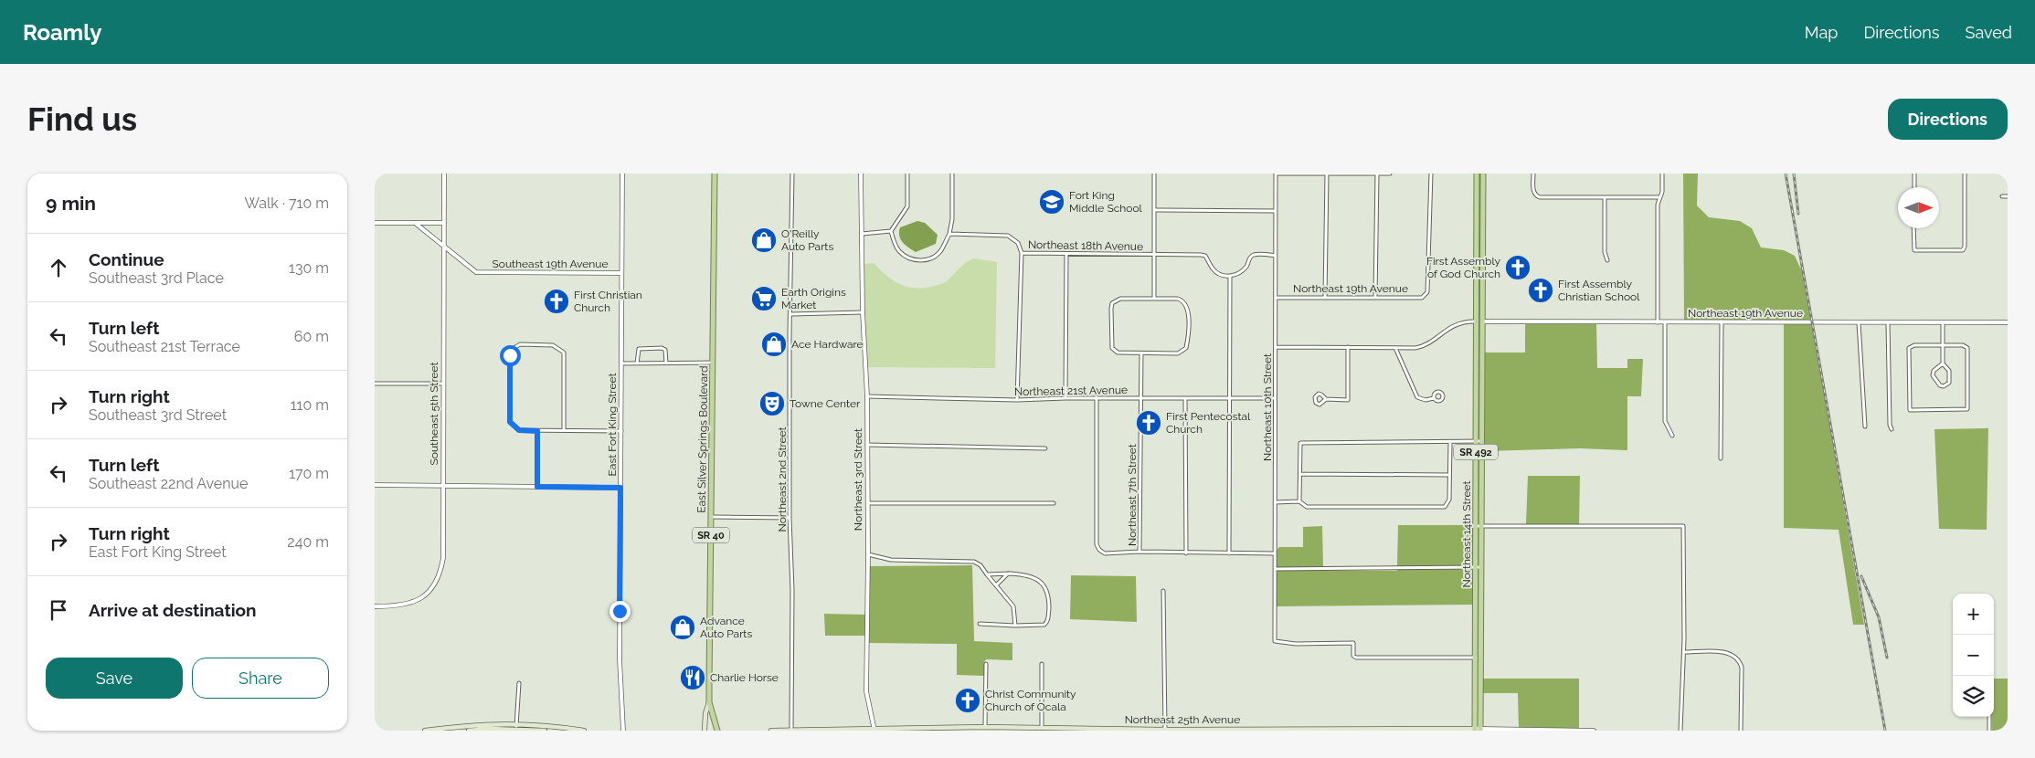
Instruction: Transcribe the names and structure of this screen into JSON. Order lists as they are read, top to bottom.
{
  "streets": {
    "main road": [
      "East Silver Springs Boulevard",
      "SR 492",
      "Northeast 14th Street",
      "SR 40",
      "Northeast 25th Avenue"
    ],
    "street": [
      "Northeast 18th Avenue",
      "Southeast 19th Avenue",
      "Northeast 19th Avenue",
      "Northeast 21st Avenue",
      "Northeast 10th Street",
      "Southeast 5th Street",
      "East Fort King Street",
      "Northeast 2nd Street",
      "Northeast 3rd Street",
      "Northeast 7th Street"
    ]
  },
  "crossings": [
    ["Southeast 19th Avenue", "Southeast 5th Street"],
    ["Southeast 19th Avenue", "East Fort King Street"],
    ["Northeast 19th Avenue", "Northeast 10th Street"],
    ["Northeast 19th Avenue", "Northeast 14th Street"],
    ["Northeast 21st Avenue", "Northeast 10th Street"],
    ["Northeast 21st Avenue", "Northeast 3rd Street"],
    ["Northeast 21st Avenue", "Northeast 7th Street"],
    ["Northeast 10th Street", "Northeast 14th Street"],
    ["Northeast 2nd Street", "Northeast 25th Avenue"],
    ["Northeast 3rd Street", "Northeast 25th Avenue"],
    ["Northeast 14th Street", "Northeast 25th Avenue"]
  ],
  "places": {
    "school or university": ["Fort King Middle School"],
    "shop": ["O'Reilly Auto Parts", "Ace Hardware", "Advance Auto Parts"],
    "church": [
      "First Assembly of God Church",
      "First Assembly Christian School",
      "First Christian Church",
      "First Pentecostal Church",
      "Christ Community Church of Ocala"
    ],
    "supermarket": ["Earth Origins Market"],
    "theatre": ["Towne Center"],
    "restaurant": ["Charlie Horse"]
  },
  "north": "right",
  "page": {
    "header": "Roamly",
    "nav": ["Map", "Directions", "Saved"],
    "buttons": [
      "Directions",
      ["Save", "Share"]
    ],
    "title": "Find us",
    "heading": ["9 min", "Walk · 710 m"],
    "list": [
      ["Continue", "Southeast 3rd Place", "130 m"],
      ["Turn left", "Southeast 21st Terrace", "60 m"],
      ["Turn right", "Southeast 3rd Street", "110 m"],
      ["Turn left", "Southeast 22nd Avenue", "170 m"],
      ["Turn right", "East Fort King Street", "240 m"],
      "Arrive at destination"
    ],
    "map_buttons": ["+", "−"]
  }
}
